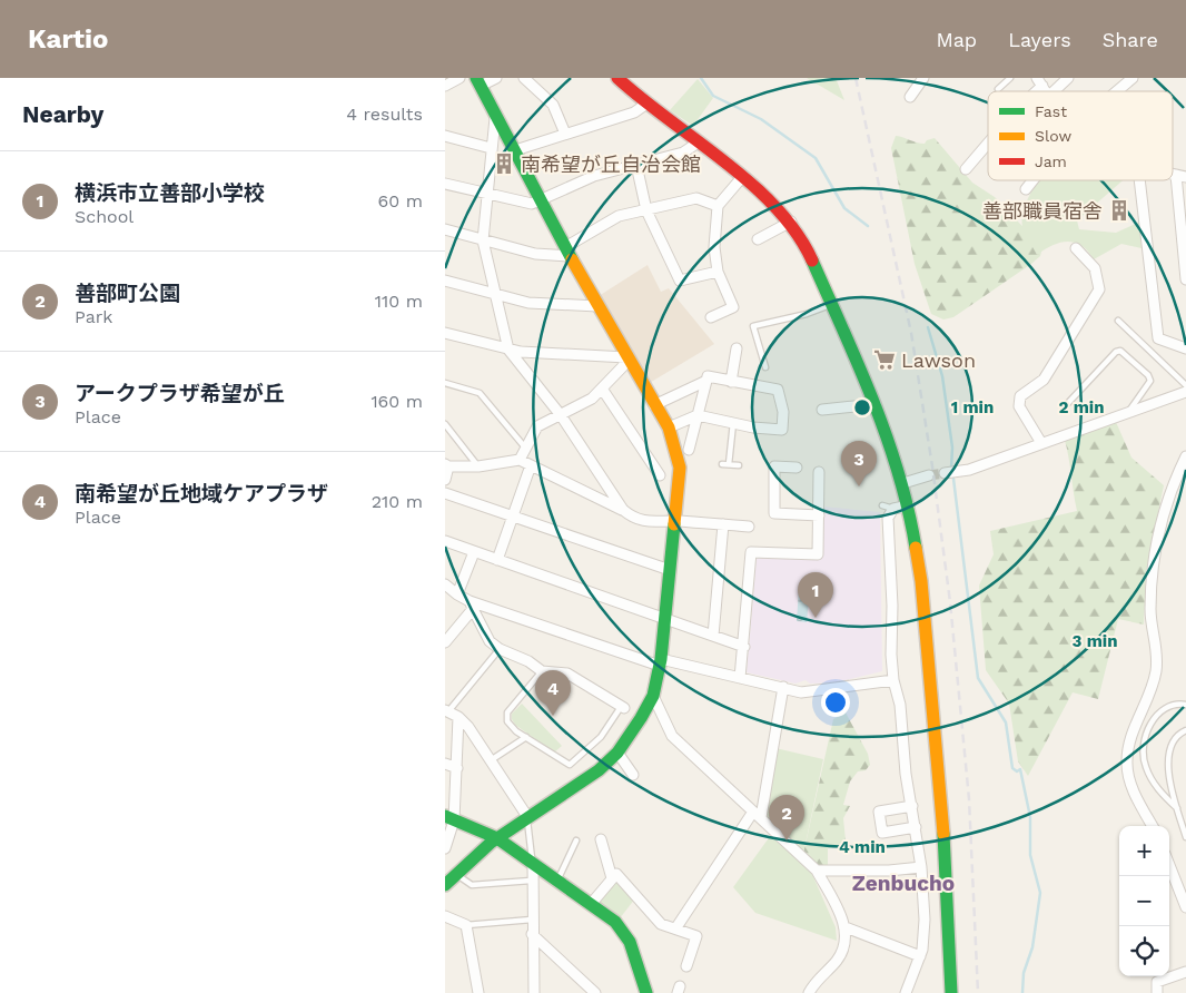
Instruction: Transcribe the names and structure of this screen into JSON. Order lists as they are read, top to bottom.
{
  "districts": ["Zenbucho"],
  "places": {
    "building": ["南希望が丘自治会館", "善部職員宿舎"],
    "supermarket": ["Lawson"]
  },
  "legend": ["Fast", "Slow", "Jam"],
  "page": {
    "header": "Kartio",
    "nav": ["Map", "Layers", "Share"],
    "heading": ["Nearby", "4 results"],
    "list": [
      {
        "mark": "1",
        "name": "横浜市立善部小学校",
        "note": "School",
        "value": "60 m"
      },
      {
        "mark": "2",
        "name": "善部町公園",
        "note": "Park",
        "value": "110 m"
      },
      {
        "mark": "3",
        "name": "アークプラザ希望が丘",
        "note": "Place",
        "value": "160 m"
      },
      {
        "mark": "4",
        "name": "南希望が丘地域ケアプラザ",
        "note": "Place",
        "value": "210 m"
      }
    ],
    "pins": [
      "3",
      "1",
      "4",
      "2"
    ],
    "map_buttons": ["+", "−"]
  },
  "rings": [
    "1 min",
    "2 min",
    "3 min",
    "4 min"
  ]
}
